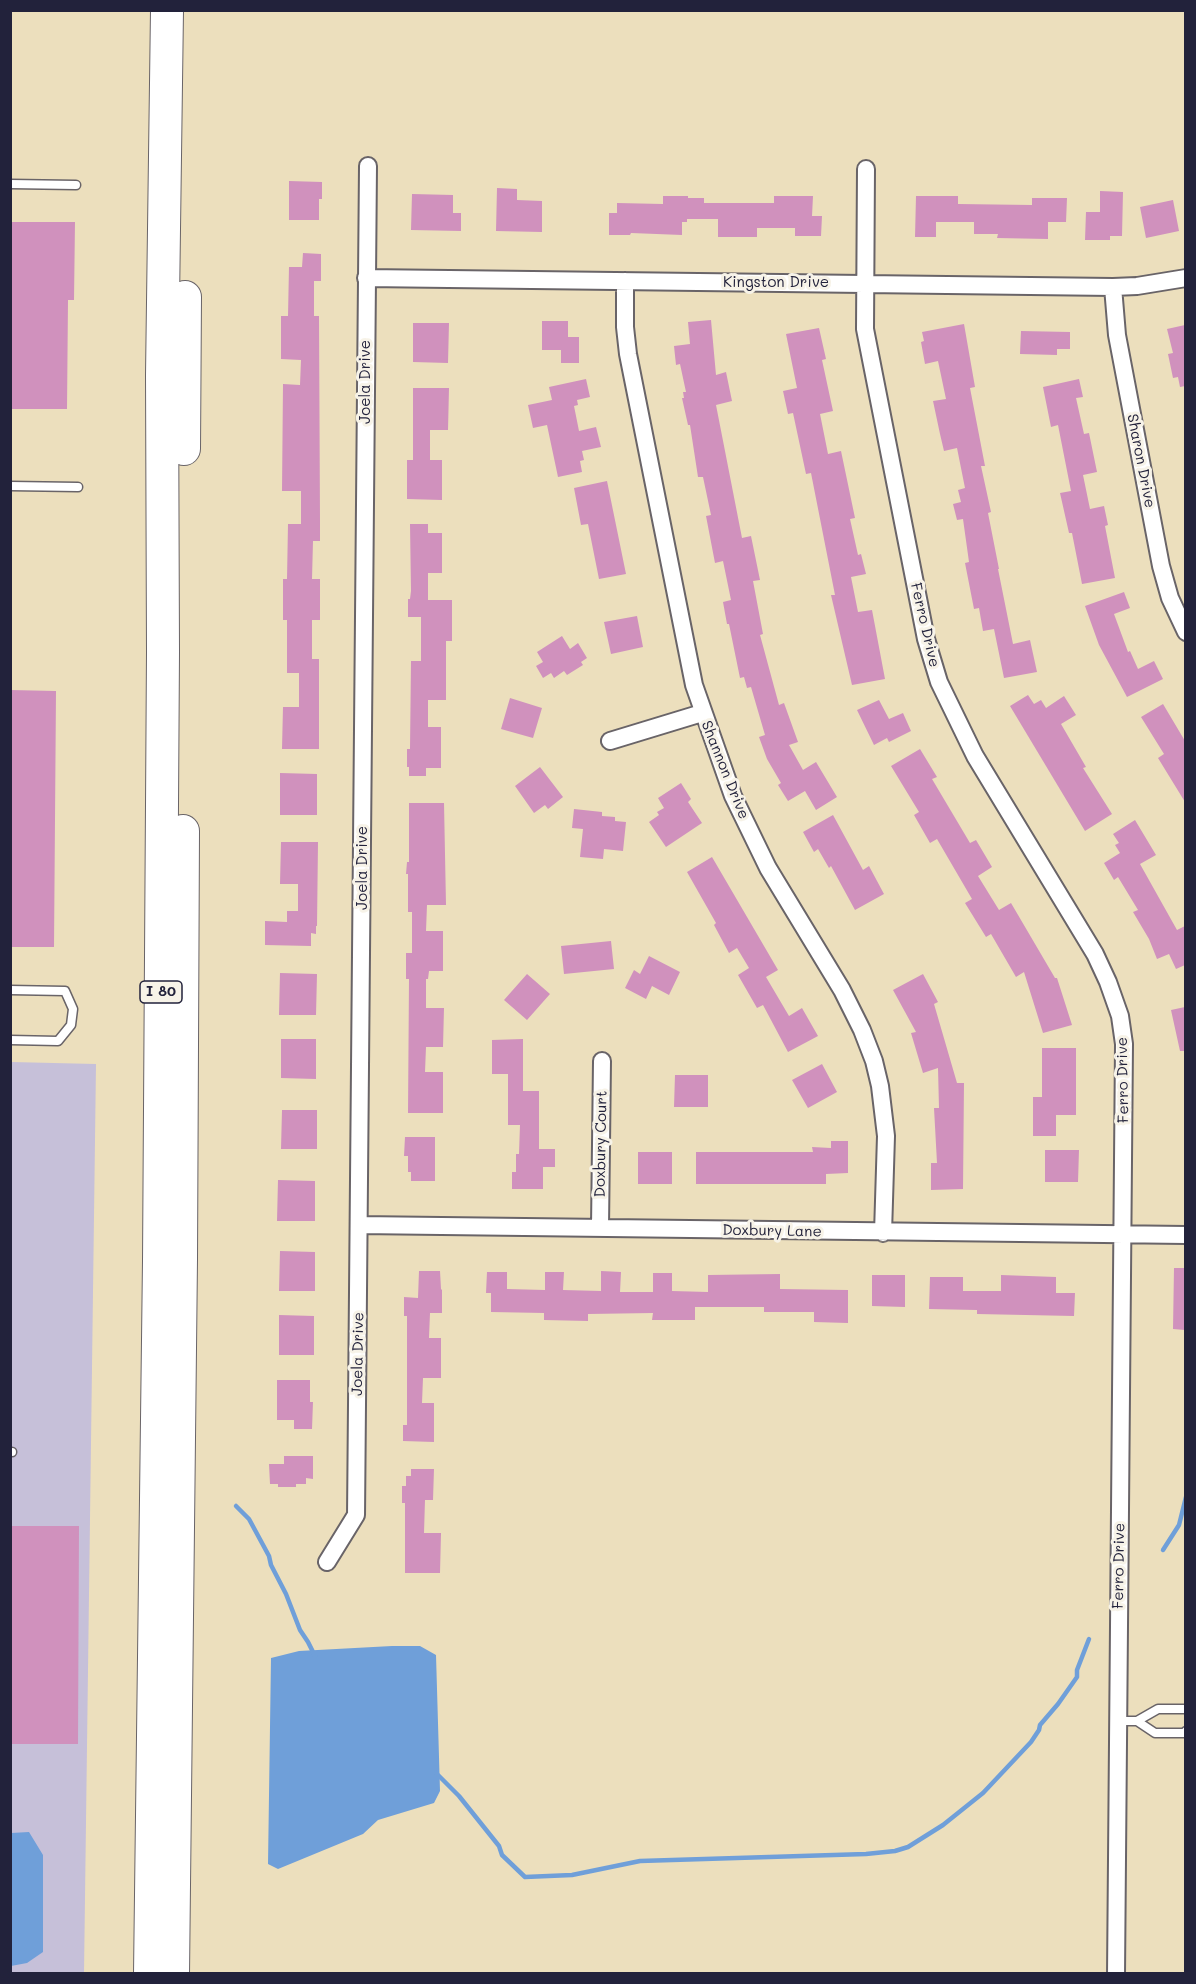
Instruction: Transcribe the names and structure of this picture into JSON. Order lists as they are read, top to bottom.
{
  "streets": {
    "highway": ["I 80"],
    "street": [
      "Kingston Drive",
      "Joela Drive",
      "Sharon Drive",
      "Ferro Drive",
      "Shannon Drive",
      "Doxbury Court",
      "Doxbury Lane"
    ]
  },
  "crossings": [
    ["Kingston Drive", "Joela Drive"],
    ["Kingston Drive", "Sharon Drive"],
    ["Kingston Drive", "Ferro Drive"],
    ["Kingston Drive", "Shannon Drive"],
    ["Joela Drive", "Doxbury Lane"],
    ["Ferro Drive", "Doxbury Lane"],
    ["Shannon Drive", "Doxbury Lane"],
    ["Doxbury Court", "Doxbury Lane"]
  ]
}
